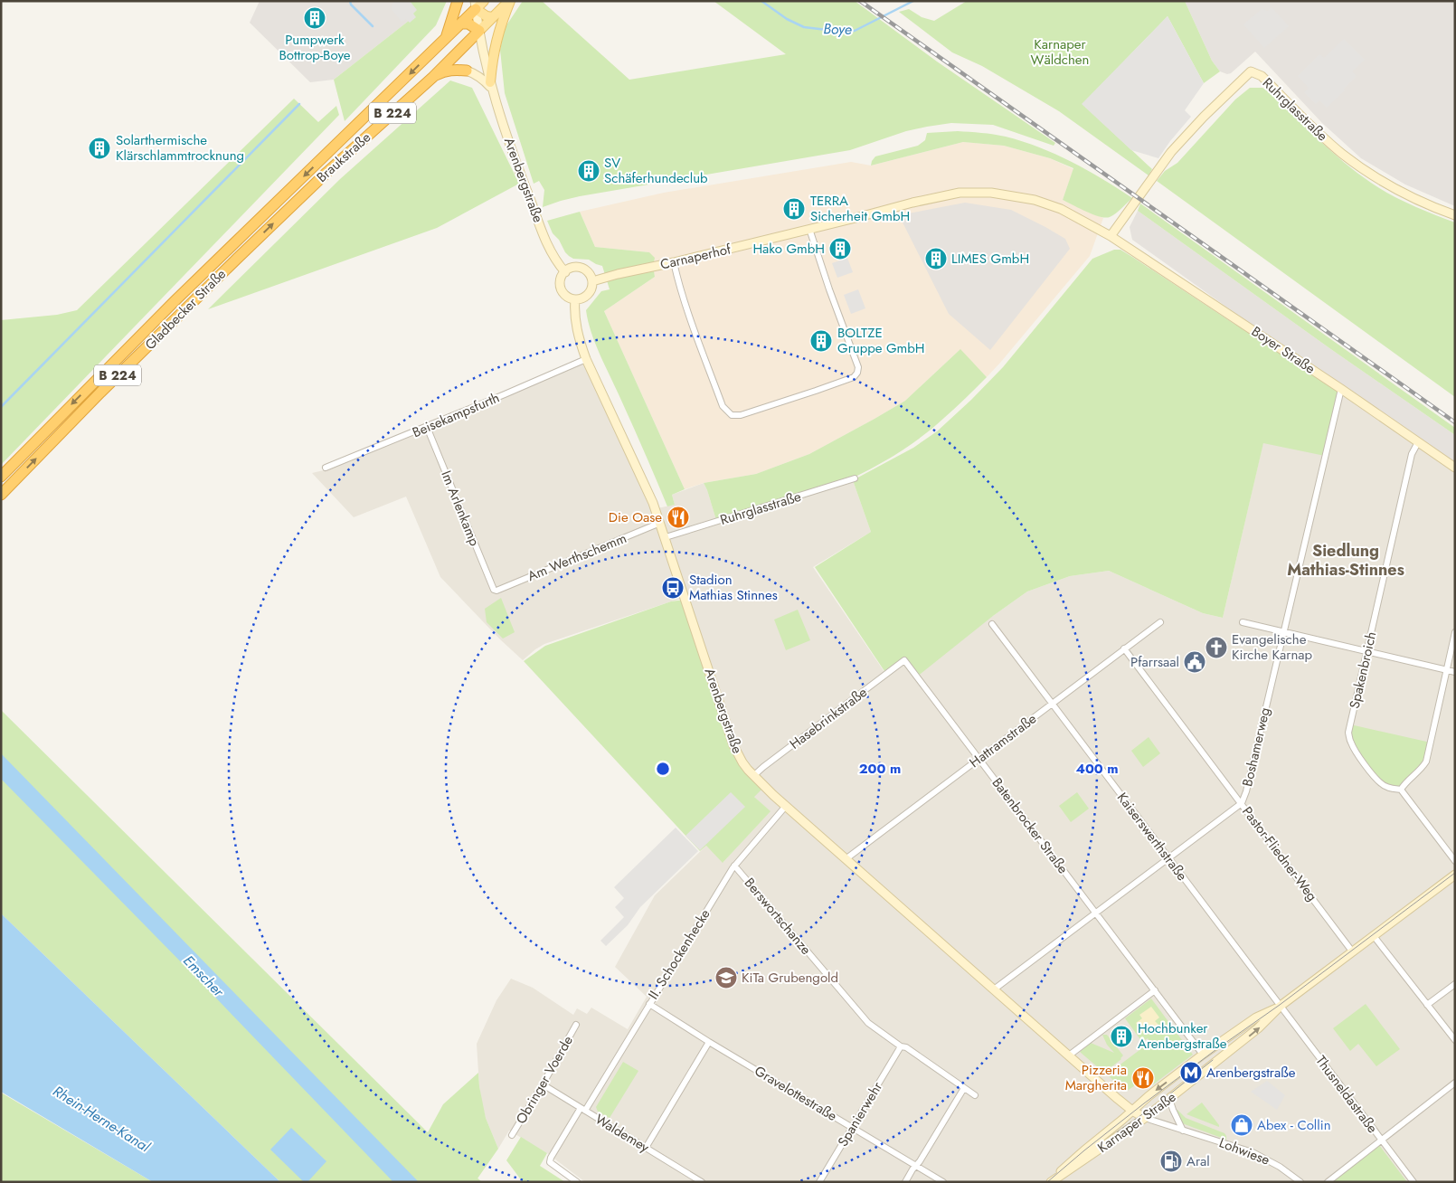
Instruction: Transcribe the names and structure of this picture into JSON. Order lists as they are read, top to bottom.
{
  "streets": {
    "highway": ["B 224", "Braukstraße", "Gladbecker Straße"],
    "main road": [
      "Ruhrglasstraße",
      "Arenbergstraße",
      "Carnaperhof",
      "Boyer Straße",
      "Karnaper Straße"
    ],
    "street": [
      "Beisekampsfurth",
      "Im Arlenkamp",
      "Am Werthschemm",
      "Spakenbroich",
      "Hasebrinkstraße",
      "Hattramstraße",
      "Boshamerweg",
      "Batenbrocker Straße",
      "Kaiserswerthstraße",
      "Pastor-Fliedner-Weg",
      "Berswortschanze",
      "II. Schockenhecke",
      "Obringer Voerde",
      "Gravelottestraße",
      "Thusneldastraße",
      "Spanierwehr",
      "Waldemey",
      "Lohwiese"
    ]
  },
  "crossings": [
    ["Ruhrglasstraße", "Arenbergstraße"],
    ["Ruhrglasstraße", "Carnaperhof"],
    ["Ruhrglasstraße", "Boyer Straße"],
    ["Braukstraße", "Arenbergstraße"],
    ["Braukstraße", "Gladbecker Straße"],
    ["Arenbergstraße", "Carnaperhof"],
    ["Arenbergstraße", "Beisekampsfurth"],
    ["Arenbergstraße", "Am Werthschemm"],
    ["Arenbergstraße", "Hasebrinkstraße"],
    ["Arenbergstraße", "Hattramstraße"],
    ["Arenbergstraße", "Boshamerweg"],
    ["Arenbergstraße", "II. Schockenhecke"],
    ["Arenbergstraße", "Karnaper Straße"],
    ["Arenbergstraße", "Lohwiese"],
    ["Carnaperhof", "Boyer Straße"],
    ["Boyer Straße", "Spakenbroich"],
    ["Boyer Straße", "Boshamerweg"],
    ["Beisekampsfurth", "Im Arlenkamp"],
    ["Im Arlenkamp", "Am Werthschemm"],
    ["Hasebrinkstraße", "Batenbrocker Straße"],
    ["Hattramstraße", "Batenbrocker Straße"],
    ["Hattramstraße", "Kaiserswerthstraße"],
    ["Hattramstraße", "Pastor-Fliedner-Weg"],
    ["Boshamerweg", "Batenbrocker Straße"],
    ["Boshamerweg", "Kaiserswerthstraße"],
    ["Boshamerweg", "Pastor-Fliedner-Weg"],
    ["Batenbrocker Straße", "Karnaper Straße"],
    ["Kaiserswerthstraße", "Thusneldastraße"],
    ["Kaiserswerthstraße", "Karnaper Straße"],
    ["Pastor-Fliedner-Weg", "Karnaper Straße"],
    ["Berswortschanze", "II. Schockenhecke"],
    ["Berswortschanze", "Spanierwehr"],
    ["II. Schockenhecke", "Gravelottestraße"],
    ["II. Schockenhecke", "Waldemey"],
    ["Obringer Voerde", "Waldemey"],
    ["Gravelottestraße", "Spanierwehr"],
    ["Thusneldastraße", "Karnaper Straße"],
    ["Karnaper Straße", "Lohwiese"]
  ],
  "districts": ["Siedlung Mathias-Stinnes"],
  "water": ["Boye", "Emscher", "Rhein-Herne-Kanal"],
  "parks": ["Karnaper Wäldchen"],
  "places": {
    "building": [
      "Pumpwerk Bottrop-Boye",
      "Solarthermische Klärschlammtrocknung",
      "SV Schäferhundeclub",
      "TERRA Sicherheit GmbH",
      "Hako GmbH",
      "LIMES GmbH",
      "BOLTZE Gruppe GmbH",
      "Hochbunker Arenbergstraße"
    ],
    "restaurant": ["Die Oase", "Pizzeria Margherita"],
    "bus stop": ["Stadion Mathias Stinnes"],
    "church": ["Evangelische Kirche Karnap"],
    "public building": ["Pfarrsaal"],
    "school or university": ["KiTa Grubengold"],
    "metro station": ["Arenbergstraße"],
    "shop": ["Abex - Collin"],
    "fuel station": ["Aral"]
  },
  "rings": ["200 m", "400 m"]
}
